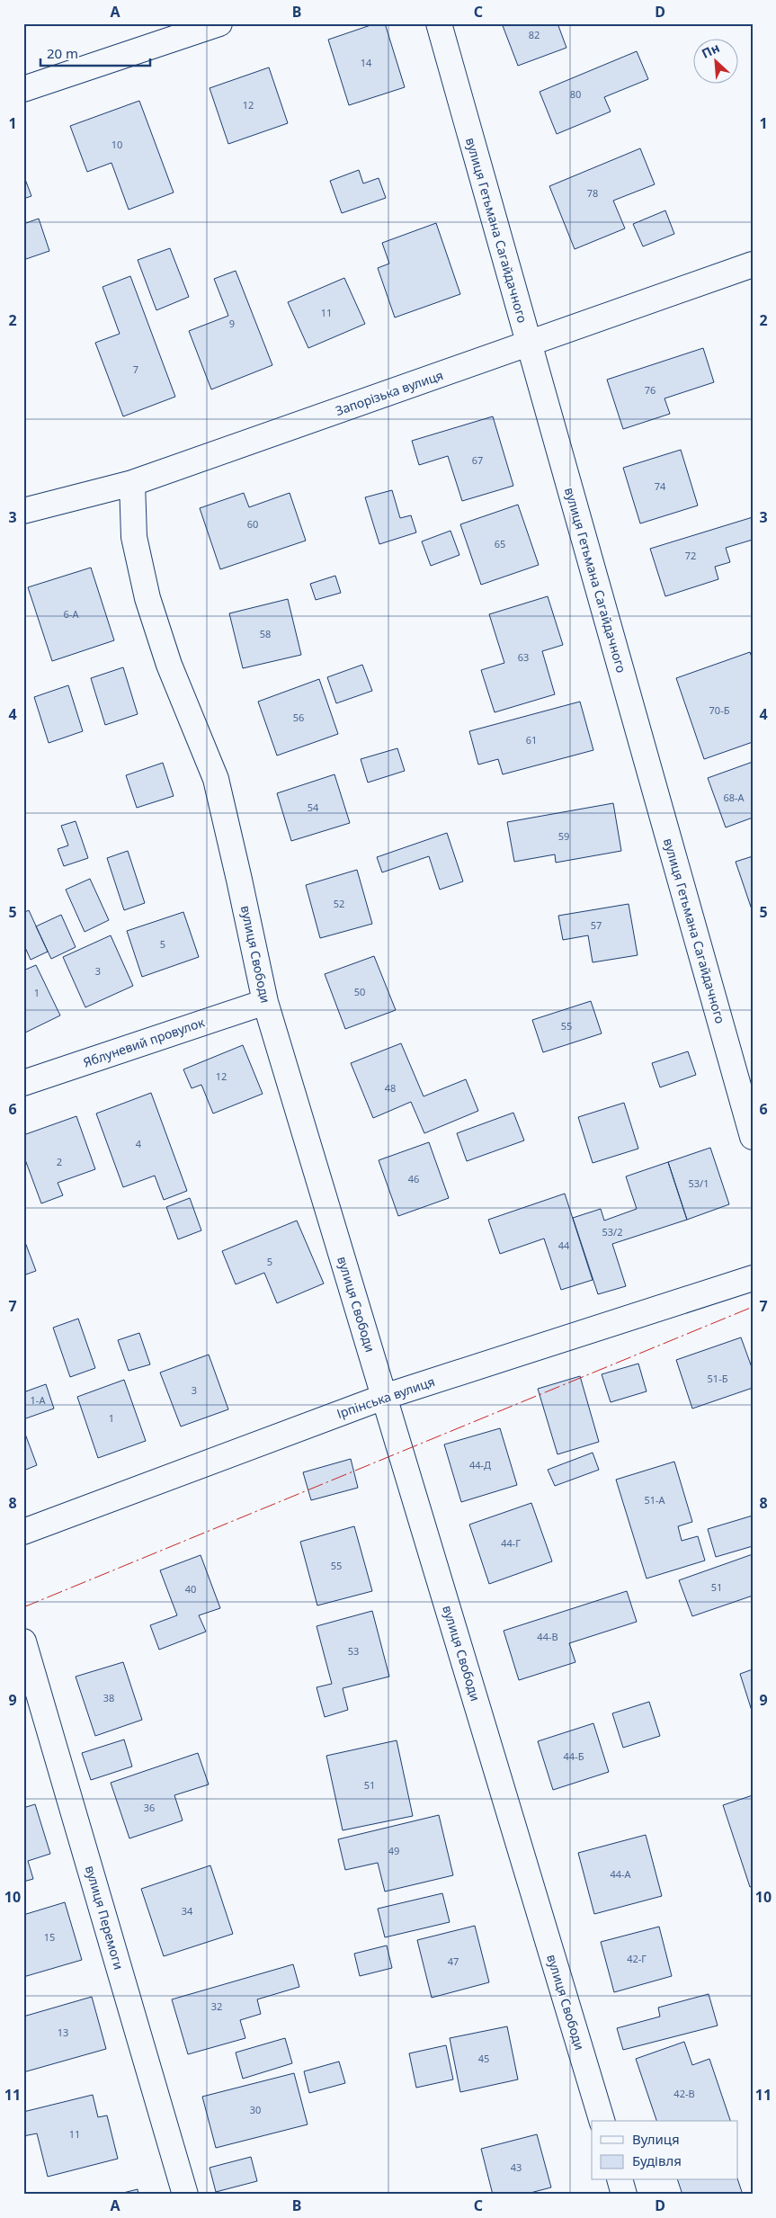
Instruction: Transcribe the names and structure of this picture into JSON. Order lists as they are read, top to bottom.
{
  "streets": {
    "street": [
      "вулиця Гетьмана Сагайдачного",
      "Запорізька вулиця",
      "вулиця Свободи",
      "Яблуневий провулок",
      "Ірпінська вулиця",
      "вулиця Перемоги"
    ]
  },
  "crossings": [
    ["вулиця Гетьмана Сагайдачного", "Запорізька вулиця"],
    ["Запорізька вулиця", "вулиця Свободи"],
    ["вулиця Свободи", "Яблуневий провулок"],
    ["вулиця Свободи", "Ірпінська вулиця"]
  ],
  "house_numbers": [
    "82",
    "14",
    "80",
    "12",
    "10",
    "78",
    "11",
    "9",
    "7",
    "76",
    "67",
    "74",
    "60",
    "65",
    "72",
    "6-А",
    "58",
    "63",
    "70-Б",
    "56",
    "61",
    "68-А",
    "54",
    "59",
    "52",
    "57",
    "5",
    "3",
    "50",
    "1",
    "55",
    "12",
    "48",
    "4",
    "2",
    "46",
    "53/1",
    "53/2",
    "44",
    "5",
    "51-Б",
    "3",
    "1-А",
    "1",
    "44-Д",
    "51-А",
    "44-Г",
    "55",
    "51",
    "40",
    "44-В",
    "53",
    "38",
    "44-Б",
    "51",
    "36",
    "49",
    "44-А",
    "34",
    "15",
    "42-Г",
    "47",
    "32",
    "13",
    "45",
    "42-В",
    "30",
    "11",
    "43"
  ],
  "legend": ["Вулиця", "Будівля"],
  "scale_bar": "20 m",
  "north": "top left",
  "grid": {
    "columns": [
      "A",
      "B",
      "C",
      "D"
    ],
    "rows": [
      "1",
      "2",
      "3",
      "4",
      "5",
      "6",
      "7",
      "8",
      "9",
      "10",
      "11"
    ]
  }
}
